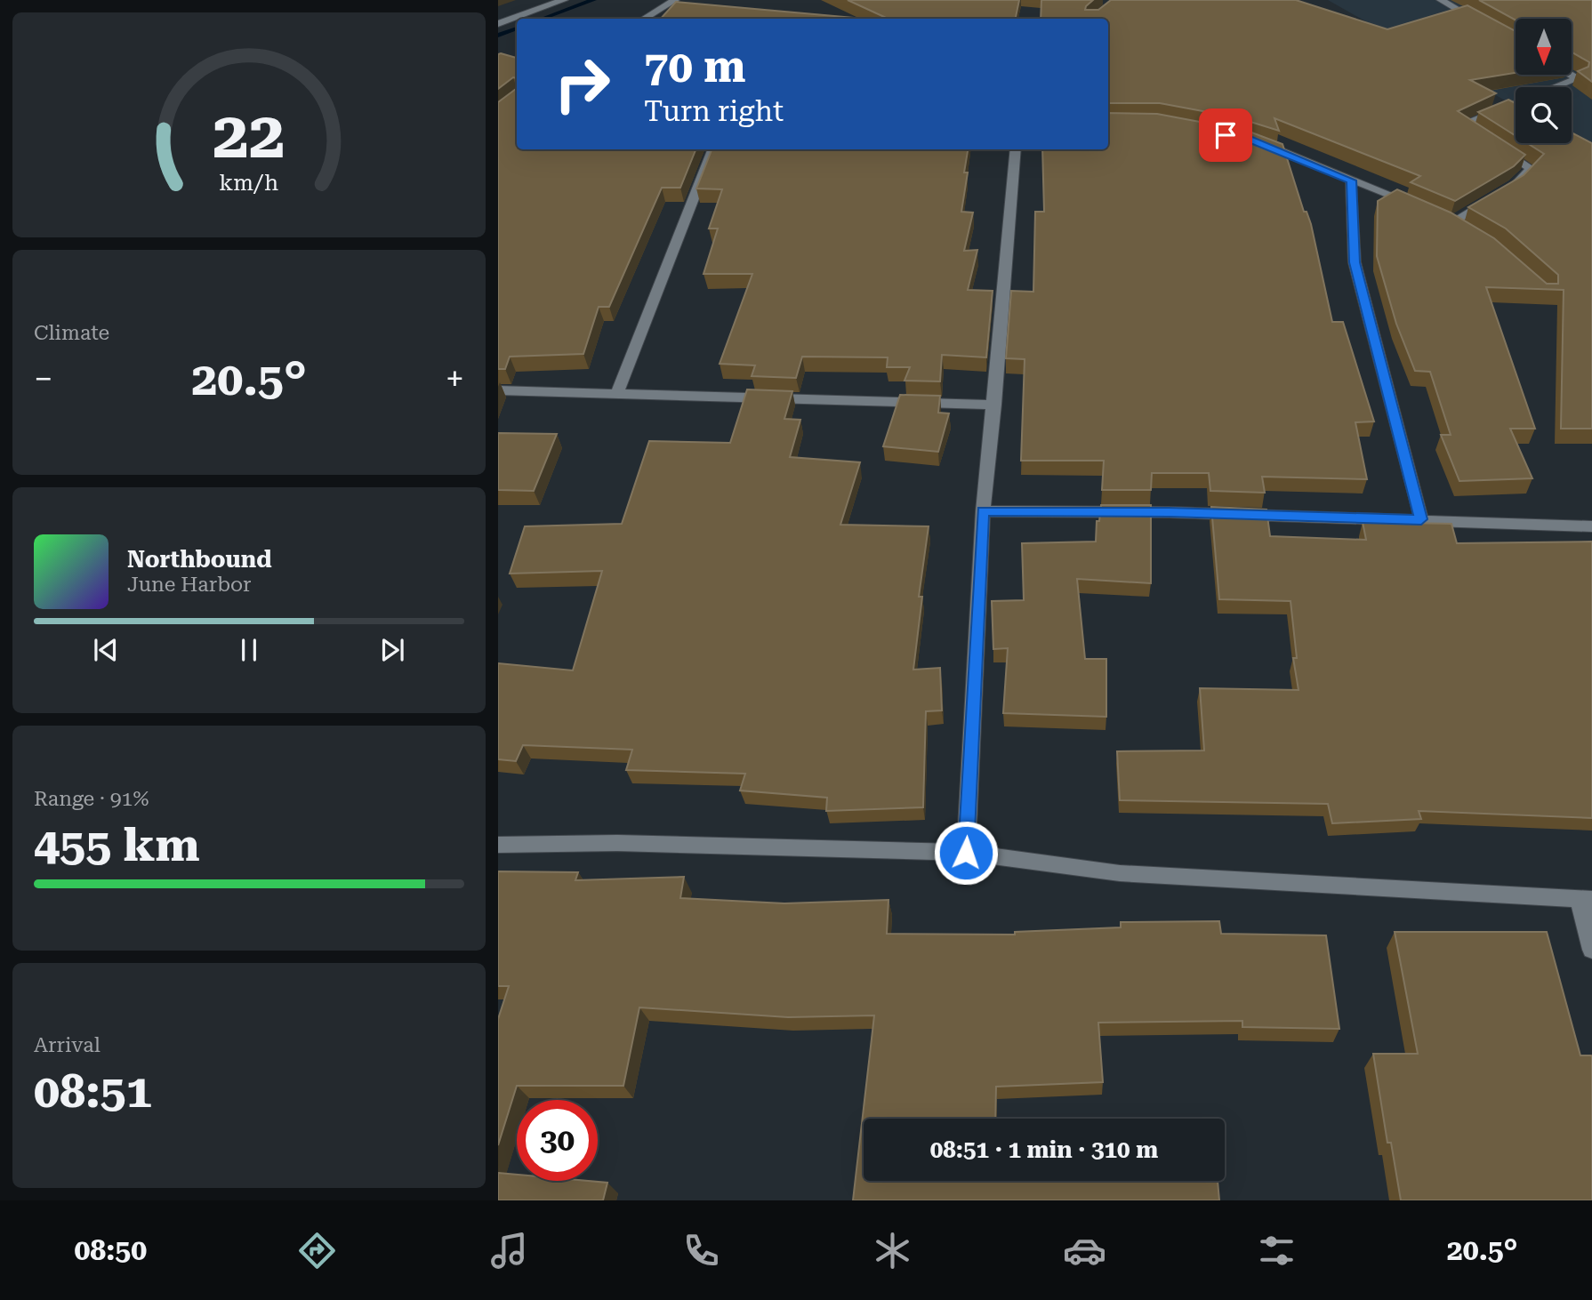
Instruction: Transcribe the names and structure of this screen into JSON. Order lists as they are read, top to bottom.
{
  "north": "bottom",
  "page": {
    "turn": ["70 m", "Turn right"],
    "tile": [
      "Climate",
      ["Range · 91%", "455 km"],
      ["Arrival", "08:51"]
    ],
    "heat": ["−", "20.5°", "+"],
    "song": ["Northbound", "June Harbor"],
    "limit": "30",
    "trip": "08:51 · 1 min · 310 m",
    "tabs": ["08:50", "20.5°"],
    "gauge": ["22", "km/h"]
  }
}
